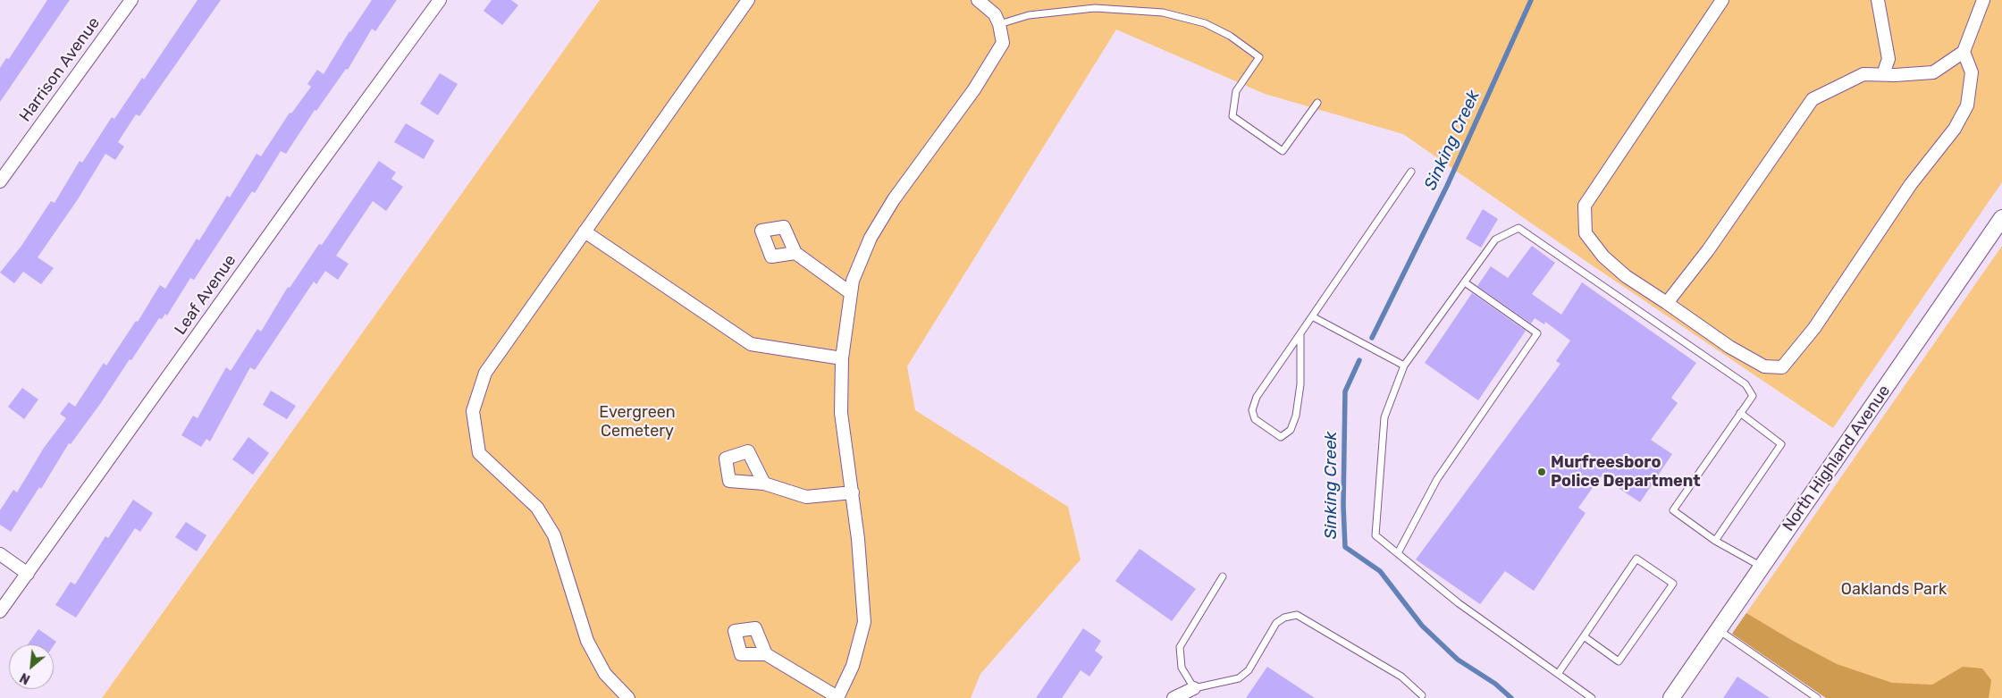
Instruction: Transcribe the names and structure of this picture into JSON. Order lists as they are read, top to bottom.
{
  "streets": {
    "street": ["Harrison Avenue", "Leaf Avenue", "North Highland Avenue"]
  },
  "water": ["Sinking Creek"],
  "parks": ["Evergreen Cemetery", "Oaklands Park"],
  "places": ["Murfreesboro Police Department"],
  "north": "bottom left"
}
